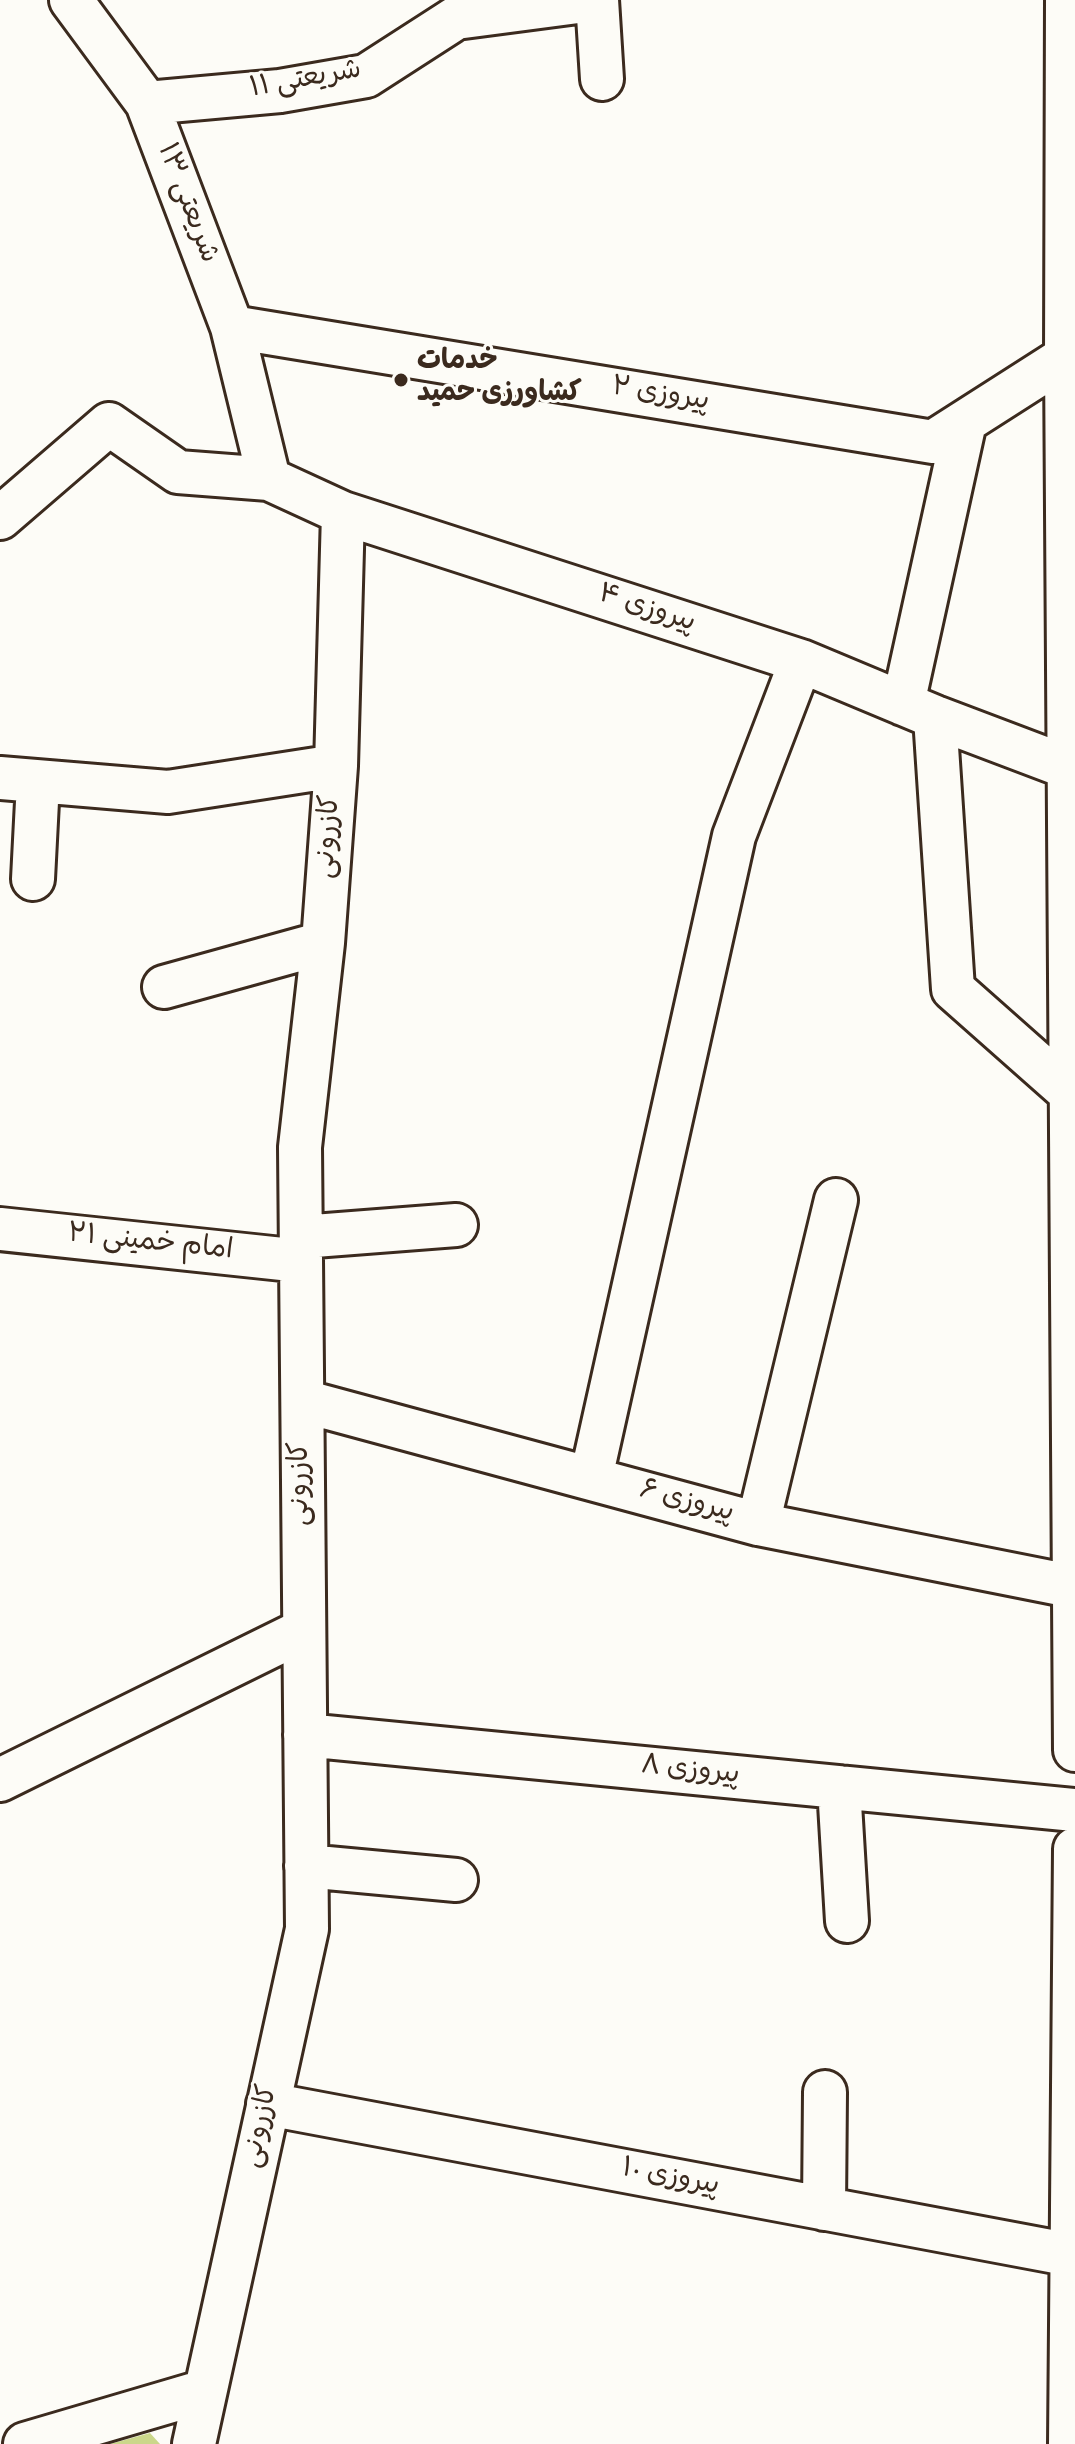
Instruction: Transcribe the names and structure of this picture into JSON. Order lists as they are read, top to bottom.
{
  "streets": {
    "street": [
      "شریعتی ۱۱",
      "شریعتی ۱۳",
      "پیروزی ۲",
      "پیروزی ۴",
      "کازرونی",
      "امام خمینی ۲۱",
      "پیروزی ۶",
      "پیروزی ۸",
      "پیروزی ۱۰"
    ]
  },
  "crossings": [
    ["شریعتی ۱۱", "شریعتی ۱۳"],
    ["شریعتی ۱۳", "پیروزی ۲"],
    ["شریعتی ۱۳", "پیروزی ۴"],
    ["پیروزی ۴", "کازرونی"],
    ["کازرونی", "امام خمینی ۲۱"],
    ["کازرونی", "پیروزی ۶"],
    ["کازرونی", "پیروزی ۸"],
    ["کازرونی", "پیروزی ۱۰"]
  ],
  "places": ["خدمات کشاورزی حمید"]
}
